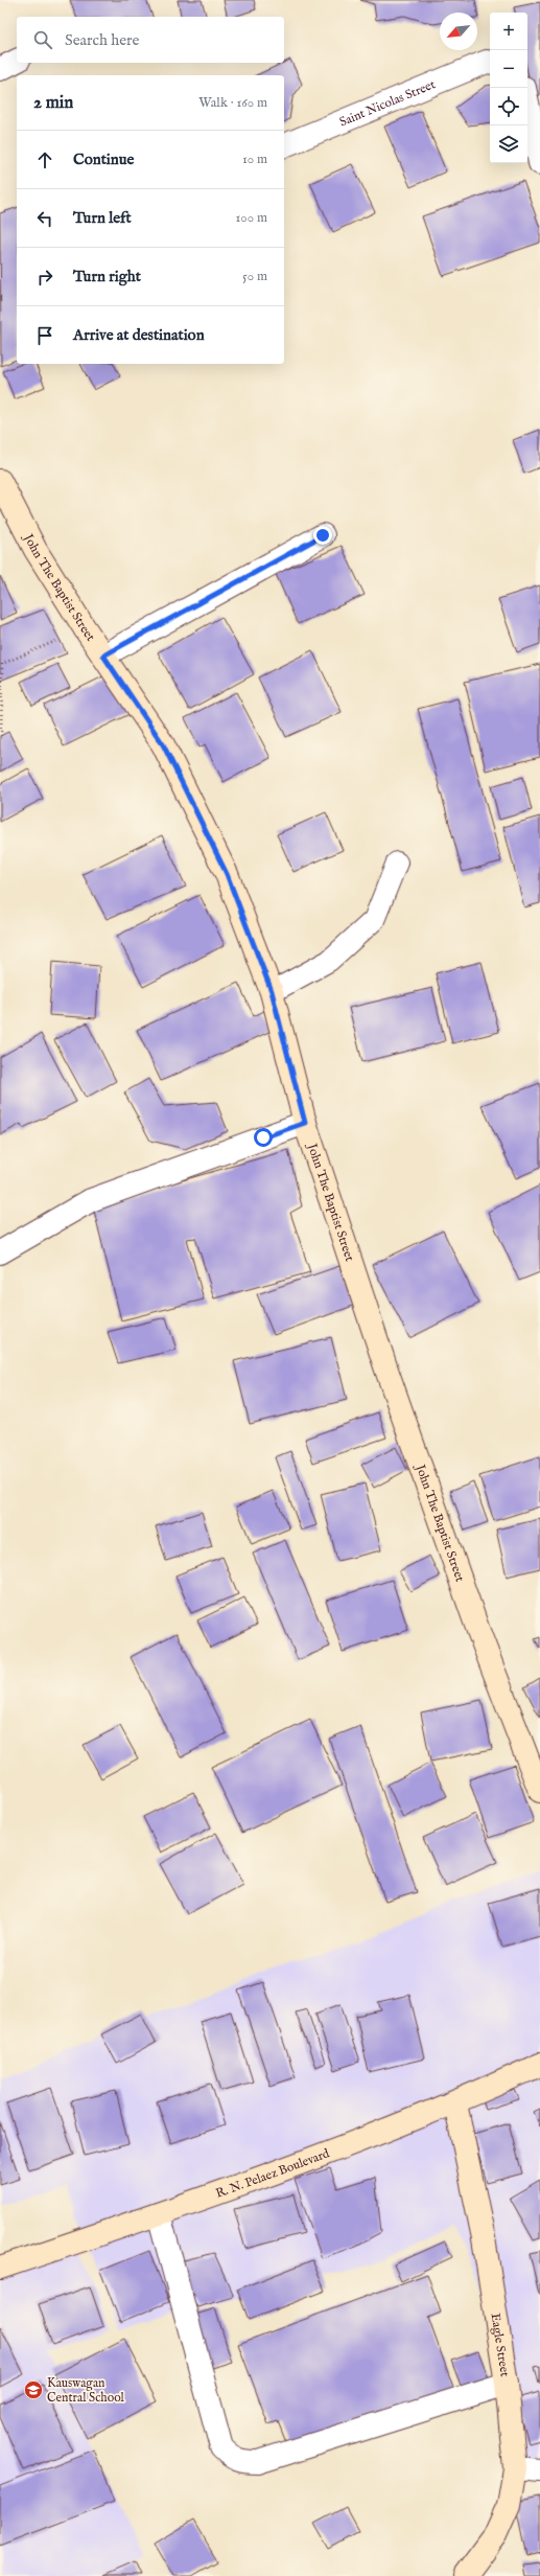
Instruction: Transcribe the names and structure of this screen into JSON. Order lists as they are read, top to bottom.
{
  "streets": {
    "street": [
      "Saint Nicolas Street",
      "John The Baptist Street",
      "R. N. Pelaez Boulevard",
      "Eagle Street"
    ]
  },
  "crossings": [
    ["R. N. Pelaez Boulevard", "Eagle Street"]
  ],
  "places": {
    "school or university": ["Kauswagan Central School"]
  },
  "north": "bottom left",
  "page": {
    "map_buttons": ["+", "−"],
    "search": "Search here",
    "heading": ["2 min", "Walk · 160 m"],
    "list": [
      ["Continue", "10 m"],
      ["Turn left", "100 m"],
      ["Turn right", "50 m"],
      "Arrive at destination"
    ]
  }
}
